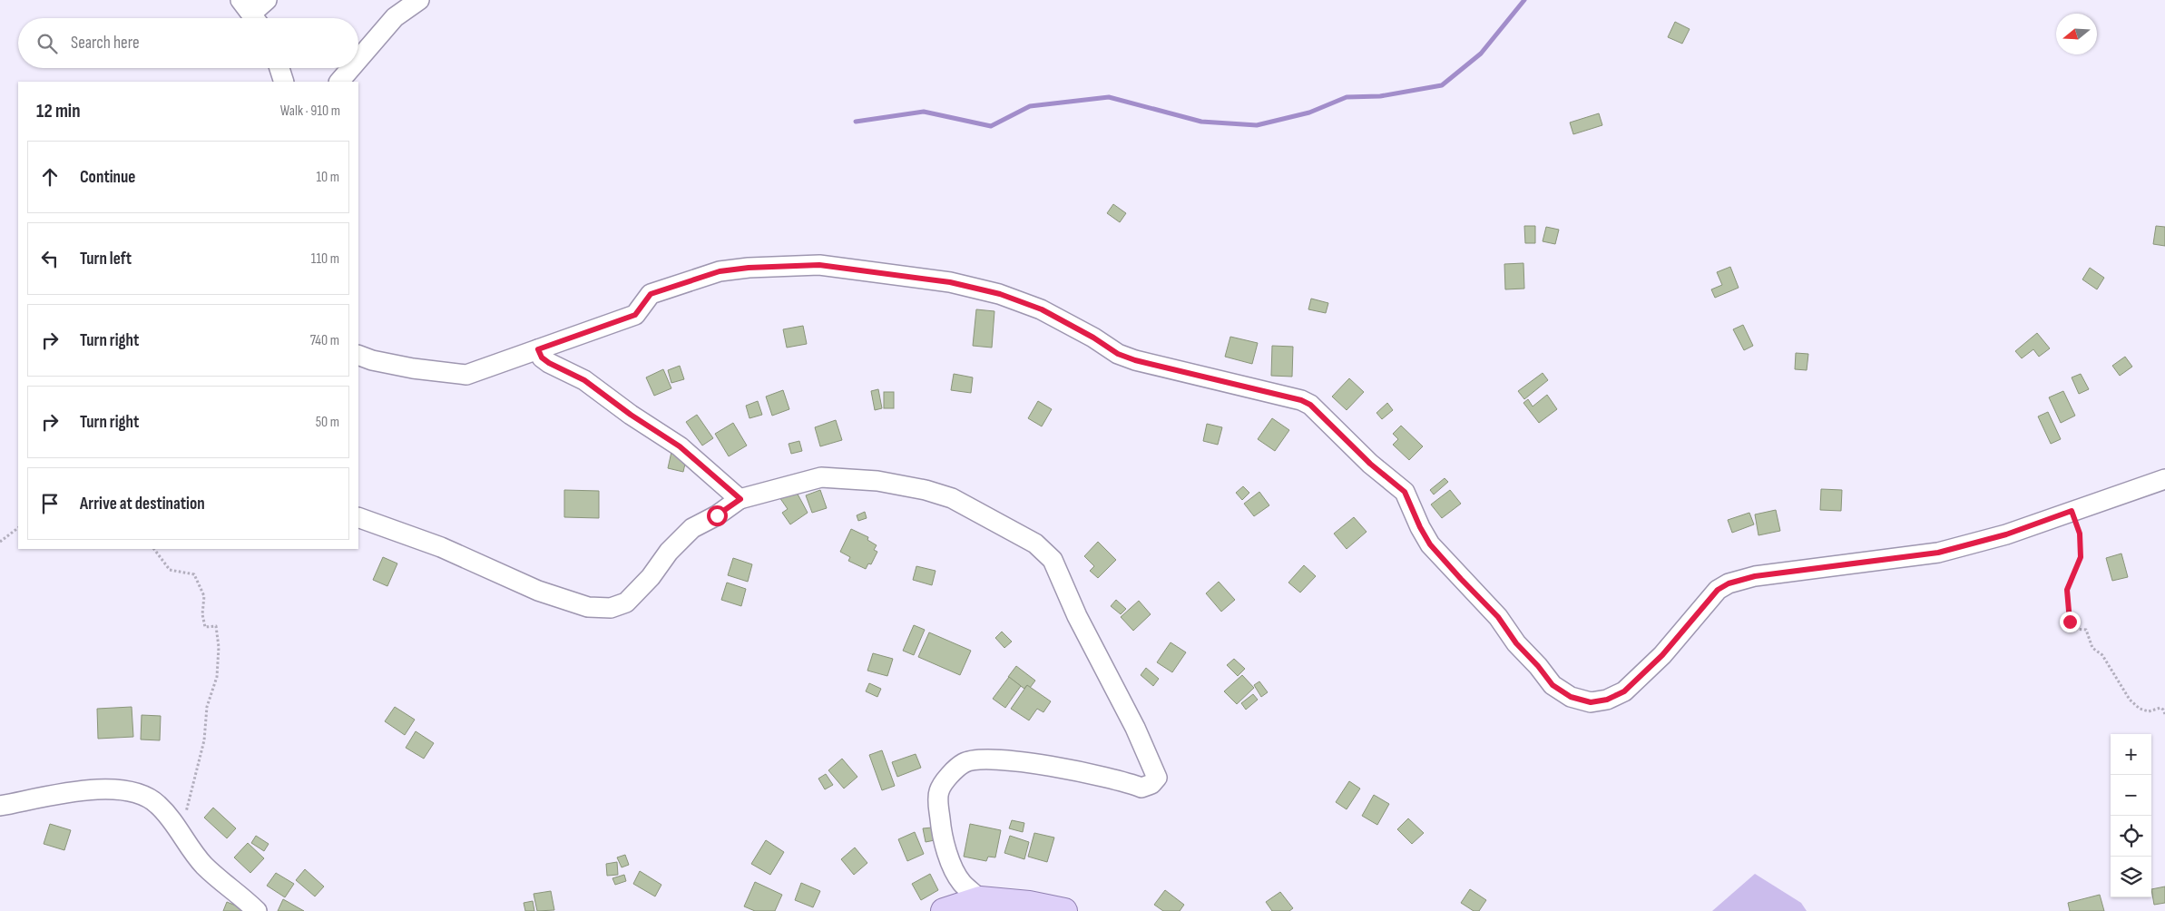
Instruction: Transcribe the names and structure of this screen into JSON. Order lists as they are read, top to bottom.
{
  "north": "left",
  "page": {
    "search": "Search here",
    "heading": ["12 min", "Walk · 910 m"],
    "list": [
      ["Continue", "10 m"],
      ["Turn left", "110 m"],
      ["Turn right", "740 m"],
      ["Turn right", "50 m"],
      "Arrive at destination"
    ],
    "map_buttons": ["+", "−"]
  }
}
